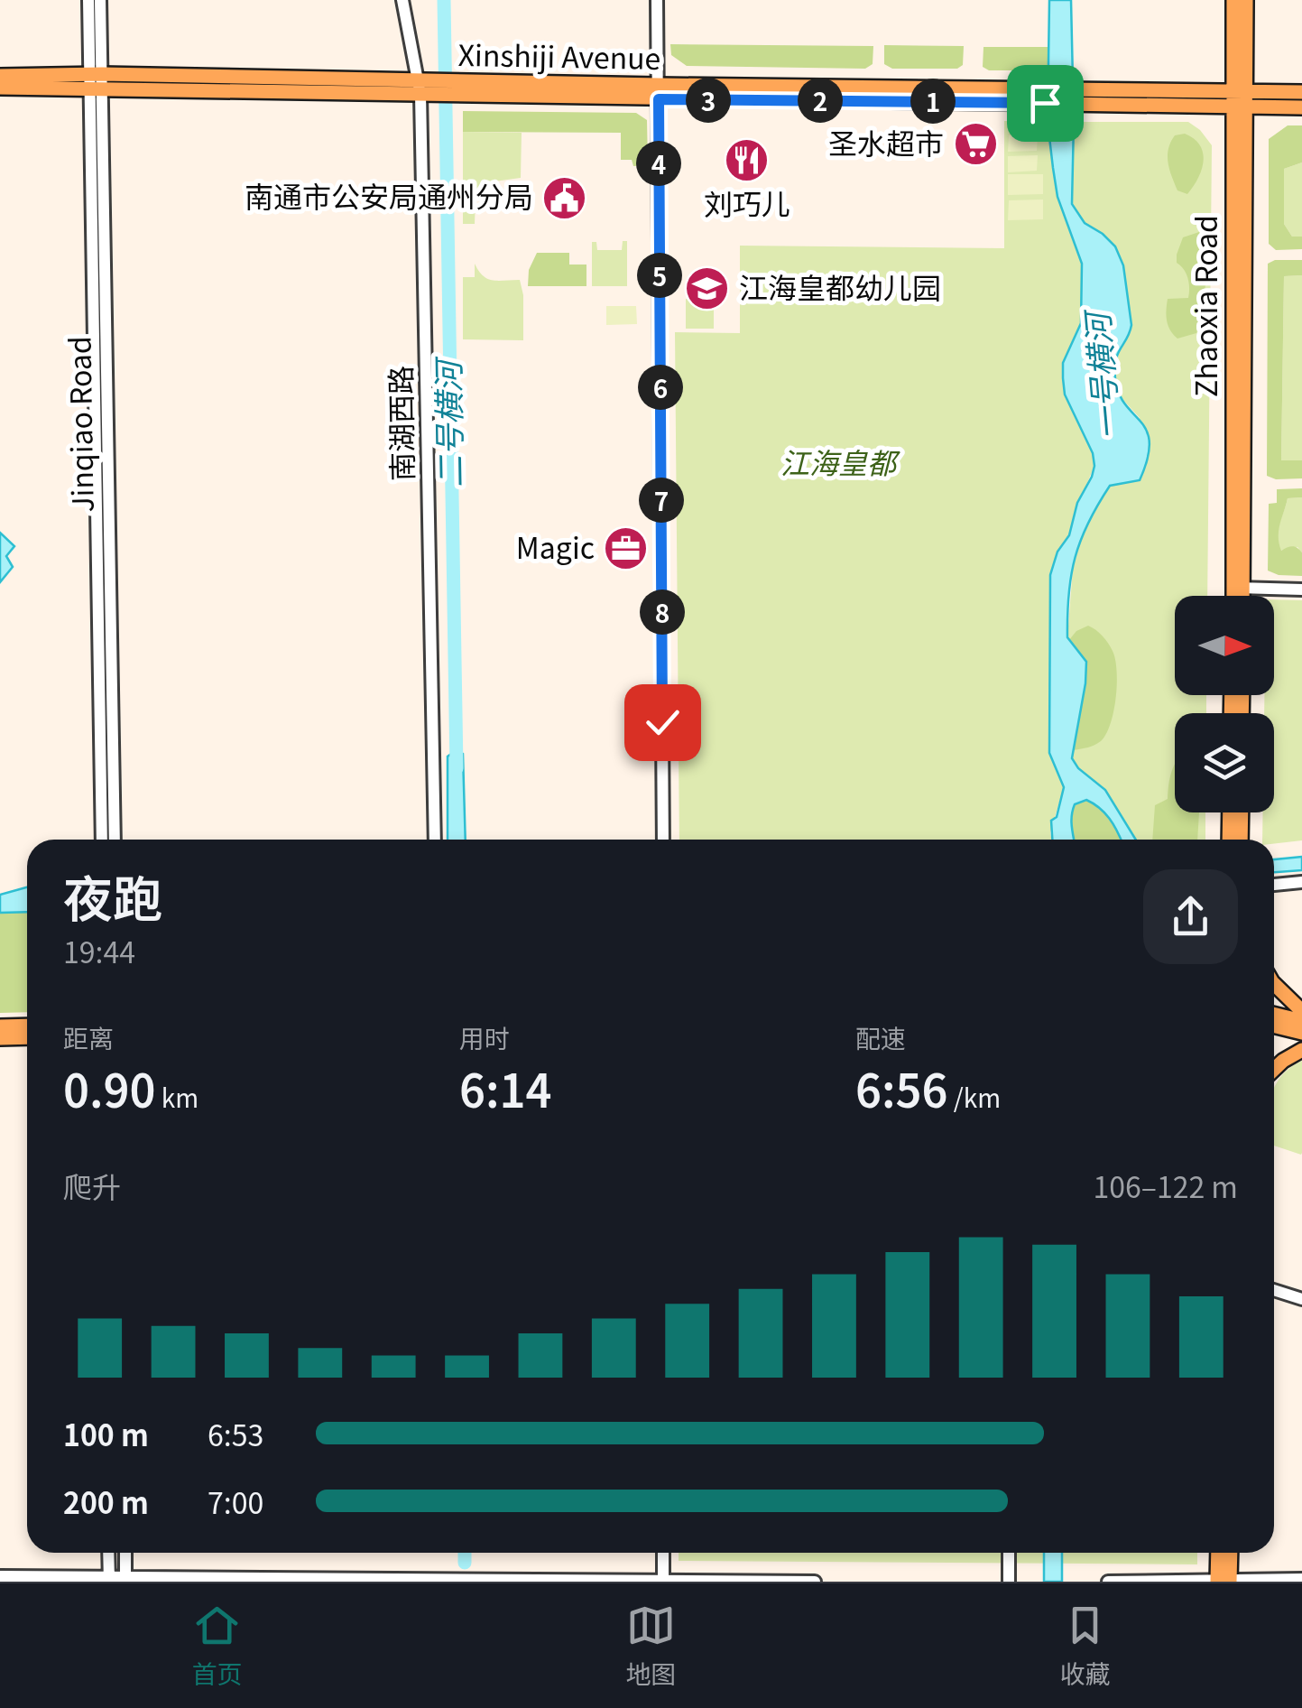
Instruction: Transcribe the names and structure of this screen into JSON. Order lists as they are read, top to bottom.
{
  "streets": {
    "main road": ["Xinshiji Avenue", "Zhaoxia Road"],
    "street": ["南湖西路", "Jinqiao Road"]
  },
  "crossings": [
    ["Xinshiji Avenue", "Zhaoxia Road"],
    ["Xinshiji Avenue", "南湖西路"],
    ["Xinshiji Avenue", "Jinqiao Road"]
  ],
  "water": ["一号横河", "二号横河"],
  "parks": ["江海皇都"],
  "places": {
    "supermarket": ["圣水超市"],
    "restaurant": ["刘巧儿"],
    "public building": ["南通市公安局通州分局"],
    "school or university": ["江海皇都幼儿园"],
    "office": ["Magic"]
  },
  "north": "right",
  "page": {
    "pins": [
      "2",
      "3",
      "1",
      "4",
      "5",
      "6",
      "7",
      "8"
    ],
    "heading": ["夜跑", "19:44"],
    "stats": [
      ["距离", "0.90 km"],
      ["用时", "6:14"],
      ["配速", "6:56 /km"]
    ],
    "chart": ["爬升", "106–122 m"],
    "list": [
      {
        "name": "100 m",
        "note": "6:53"
      },
      {
        "name": "200 m",
        "note": "7:00"
      }
    ],
    "tabs": ["首页", "地图", "收藏"]
  }
}
